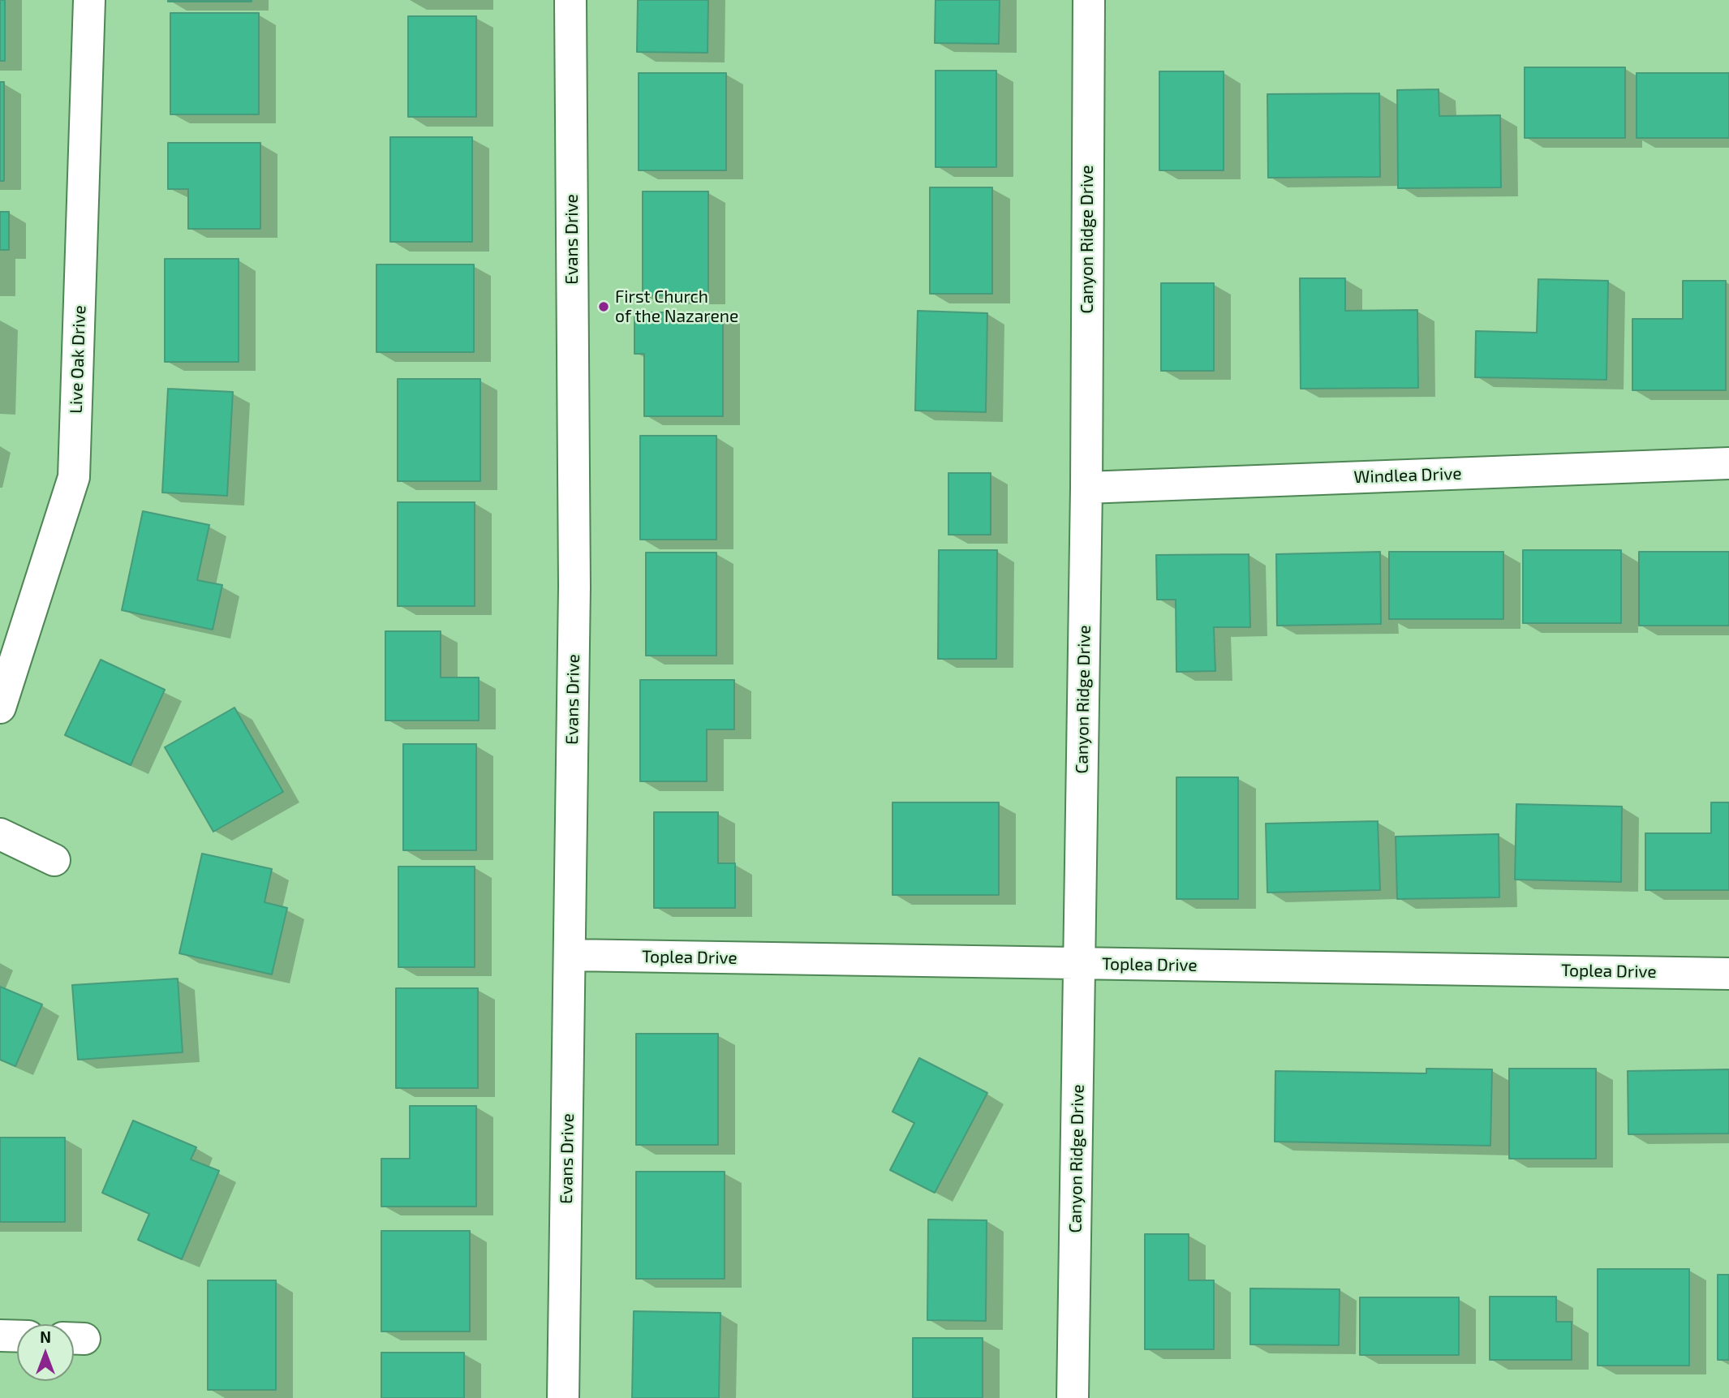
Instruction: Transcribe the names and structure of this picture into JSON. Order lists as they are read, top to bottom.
{
  "streets": {
    "street": [
      "Evans Drive",
      "Canyon Ridge Drive",
      "Live Oak Drive",
      "Windlea Drive",
      "Toplea Drive"
    ]
  },
  "crossings": [
    ["Evans Drive", "Toplea Drive"],
    ["Canyon Ridge Drive", "Windlea Drive"],
    ["Canyon Ridge Drive", "Toplea Drive"]
  ],
  "places": ["First Church of the Nazarene"],
  "north": "top"
}
